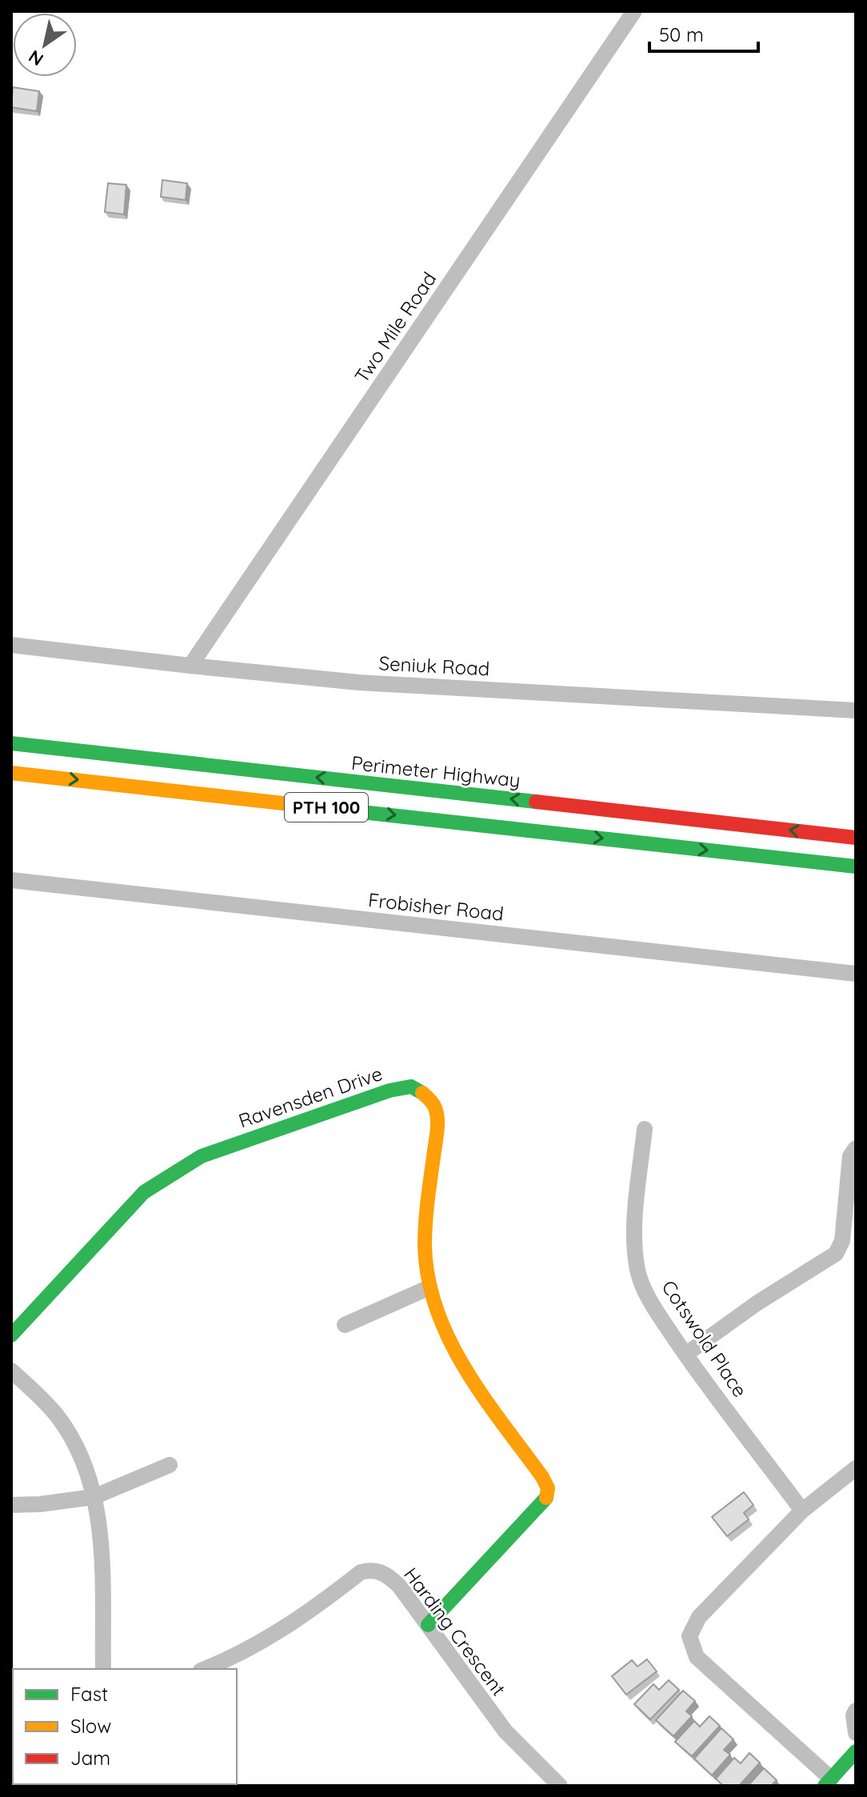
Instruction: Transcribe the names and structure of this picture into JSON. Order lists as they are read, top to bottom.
{
  "streets": {
    "main road": ["Perimeter Highway", "PTH 100", "Ravensden Drive"],
    "street": [
      "Two Mile Road",
      "Seniuk Road",
      "Frobisher Road",
      "Cotswold Place",
      "Harding Crescent"
    ]
  },
  "crossings": [
    ["Two Mile Road", "Seniuk Road"],
    ["Ravensden Drive", "Harding Crescent"]
  ],
  "legend": ["Fast", "Slow", "Jam"],
  "scale_bar": "50 m",
  "north": "bottom left"
}
